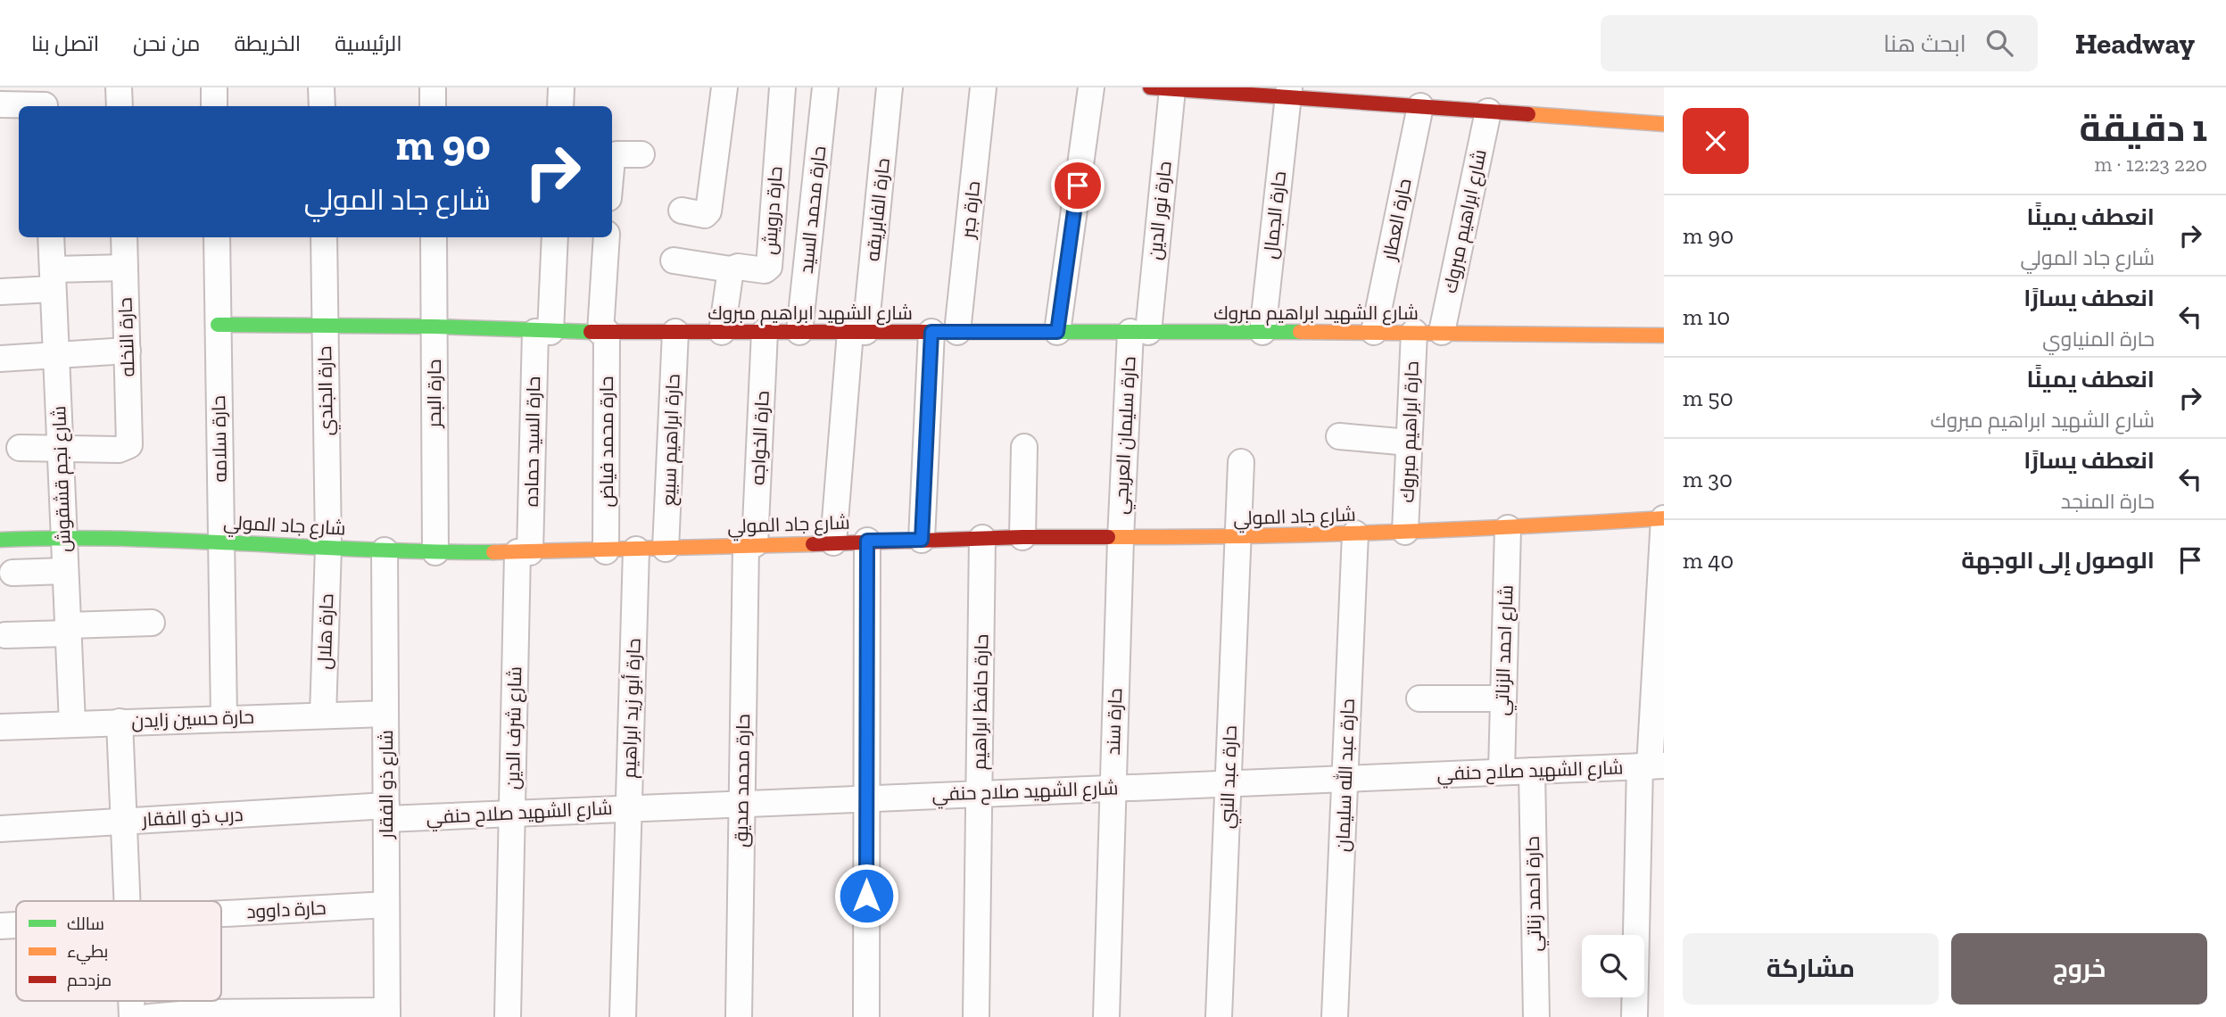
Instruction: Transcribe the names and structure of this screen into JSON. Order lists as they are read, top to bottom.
{
  "streets": {
    "street": [
      "حارة محمد السيد",
      "حارة الفابريقه",
      "حارة جبر",
      "حارة درويش",
      "حارة نور الدين",
      "حارة الجمال",
      "حارة العطار",
      "شارع ابراهيم مبروك",
      "شارع الشهيد ابراهيم مبروك",
      "حارة النخله",
      "حارة الجندي",
      "حارة البحر",
      "حارة ابراهيم مبروك",
      "حارة سليمان العربجي",
      "حارة الخواجه",
      "حارة سلامه",
      "حارة ابراهيم سبيع",
      "حارة السيد حماده",
      "حارة محمد فياض",
      "شارع نجم قشقوش",
      "شارع جاد المولي",
      "حارة هلال",
      "شارع احمد الزناتي",
      "حارة حافظ ابراهيم",
      "حارة أبو زيد ابراهيم",
      "حارة حسين زايدن",
      "حارة سند",
      "شارع شرف الدين",
      "شارع الشهيد صلاح حنفي",
      "حارة عبد الله سليمان",
      "حارة عبد النبي",
      "حارة محمد صديق",
      "شارع ذو الفقار",
      "درب ذو الفقار",
      "حارة احمد زناتي",
      "حارة داوود"
    ]
  },
  "crossings": [
    ["حارة محمد السيد", "شارع الشهيد ابراهيم مبروك"],
    ["حارة الفابريقه", "شارع الشهيد ابراهيم مبروك"],
    ["حارة الفابريقه", "شارع جاد المولي"],
    ["حارة جبر", "شارع الشهيد ابراهيم مبروك"],
    ["حارة نور الدين", "شارع الشهيد ابراهيم مبروك"],
    ["حارة نور الدين", "حارة سليمان العربجي"],
    ["حارة الجمال", "شارع الشهيد ابراهيم مبروك"],
    ["حارة العطار", "شارع الشهيد ابراهيم مبروك"],
    ["شارع ابراهيم مبروك", "شارع الشهيد ابراهيم مبروك"],
    ["شارع الشهيد ابراهيم مبروك", "حارة الجندي"],
    ["شارع الشهيد ابراهيم مبروك", "حارة البحر"],
    ["شارع الشهيد ابراهيم مبروك", "حارة ابراهيم مبروك"],
    ["شارع الشهيد ابراهيم مبروك", "حارة سليمان العربجي"],
    ["شارع الشهيد ابراهيم مبروك", "حارة الخواجه"],
    ["شارع الشهيد ابراهيم مبروك", "حارة سلامه"],
    ["شارع الشهيد ابراهيم مبروك", "حارة ابراهيم سبيع"],
    ["شارع الشهيد ابراهيم مبروك", "حارة السيد حماده"],
    ["شارع الشهيد ابراهيم مبروك", "حارة محمد فياض"],
    ["حارة النخله", "شارع نجم قشقوش"],
    ["حارة الجندي", "شارع جاد المولي"],
    ["حارة الجندي", "حارة هلال"],
    ["حارة البحر", "شارع جاد المولي"],
    ["حارة ابراهيم مبروك", "شارع جاد المولي"],
    ["حارة سليمان العربجي", "شارع جاد المولي"],
    ["حارة سليمان العربجي", "حارة سند"],
    ["حارة الخواجه", "شارع جاد المولي"],
    ["حارة الخواجه", "حارة محمد صديق"],
    ["حارة سلامه", "شارع جاد المولي"],
    ["حارة سلامه", "حارة حسين زايدن"],
    ["حارة ابراهيم سبيع", "شارع جاد المولي"],
    ["حارة السيد حماده", "شارع جاد المولي"],
    ["حارة السيد حماده", "شارع شرف الدين"],
    ["حارة محمد فياض", "شارع جاد المولي"],
    ["شارع نجم قشقوش", "شارع جاد المولي"],
    ["شارع نجم قشقوش", "حارة حسين زايدن"],
    ["شارع جاد المولي", "حارة هلال"],
    ["شارع جاد المولي", "شارع احمد الزناتي"],
    ["شارع جاد المولي", "حارة حافظ ابراهيم"],
    ["شارع جاد المولي", "حارة أبو زيد ابراهيم"],
    ["شارع جاد المولي", "حارة سند"],
    ["شارع جاد المولي", "شارع شرف الدين"],
    ["شارع جاد المولي", "حارة عبد الله سليمان"],
    ["شارع جاد المولي", "حارة عبد النبي"],
    ["شارع جاد المولي", "حارة محمد صديق"],
    ["شارع جاد المولي", "شارع ذو الفقار"],
    ["حارة هلال", "حارة حسين زايدن"],
    ["شارع احمد الزناتي", "شارع الشهيد صلاح حنفي"],
    ["حارة حافظ ابراهيم", "شارع الشهيد صلاح حنفي"],
    ["حارة أبو زيد ابراهيم", "شارع الشهيد صلاح حنفي"],
    ["حارة حسين زايدن", "شارع ذو الفقار"],
    ["حارة سند", "شارع الشهيد صلاح حنفي"],
    ["شارع شرف الدين", "شارع الشهيد صلاح حنفي"],
    ["شارع الشهيد صلاح حنفي", "حارة عبد الله سليمان"],
    ["شارع الشهيد صلاح حنفي", "حارة عبد النبي"],
    ["شارع الشهيد صلاح حنفي", "حارة محمد صديق"],
    ["شارع الشهيد صلاح حنفي", "شارع ذو الفقار"],
    ["شارع الشهيد صلاح حنفي", "درب ذو الفقار"],
    ["شارع الشهيد صلاح حنفي", "حارة احمد زناتي"],
    ["شارع ذو الفقار", "درب ذو الفقار"],
    ["شارع ذو الفقار", "حارة داوود"]
  ],
  "legend": ["سالك", "بطيء", "مزدحم"],
  "page": {
    "header": "Headway",
    "search": "ابحث هنا",
    "nav": [
      "الرئيسية",
      "الخريطة",
      "من نحن",
      "اتصل بنا"
    ],
    "heading": ["1 دقيقة", "220 m · 12:23"],
    "turn": ["90 m", "شارع جاد المولي"],
    "list": [
      {
        "name": "انعطف يمينًا",
        "note": "شارع جاد المولي",
        "value": "90 m"
      },
      {
        "name": "انعطف يسارًا",
        "note": "حارة المنياوي",
        "value": "10 m"
      },
      {
        "name": "انعطف يمينًا",
        "note": "شارع الشهيد ابراهيم مبروك",
        "value": "50 m"
      },
      {
        "name": "انعطف يسارًا",
        "note": "حارة المنجد",
        "value": "30 m"
      },
      {
        "name": "الوصول إلى الوجهة",
        "value": "40 m"
      }
    ],
    "buttons": ["خروج", "مشاركة"]
  }
}
